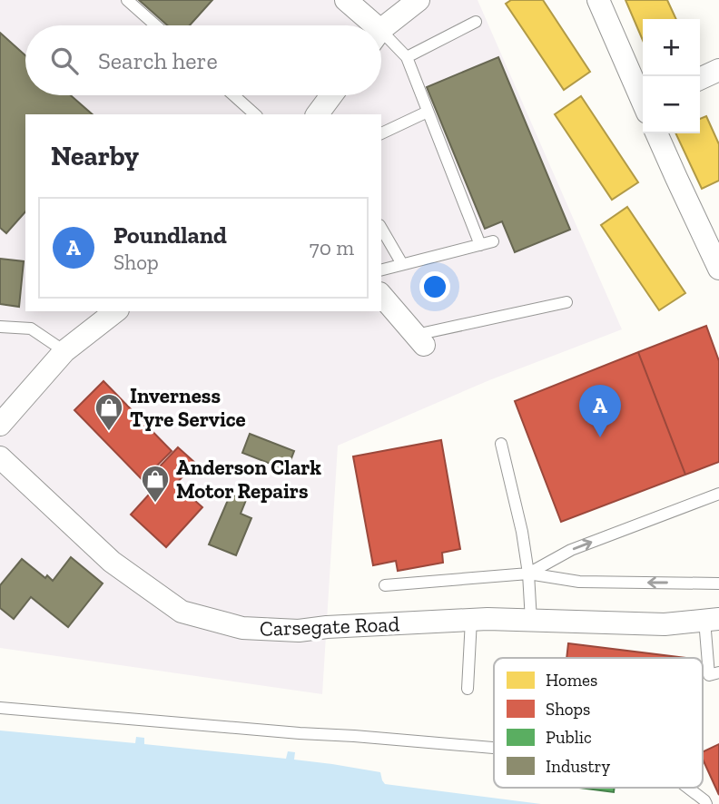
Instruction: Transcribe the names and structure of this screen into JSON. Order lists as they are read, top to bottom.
{
  "streets": {
    "street": ["Carsegate Road"]
  },
  "places": {
    "shop": ["Inverness Tyre Service", "Anderson Clark Motor Repairs"]
  },
  "legend": [
    "Homes",
    "Shops",
    "Public",
    "Industry"
  ],
  "page": {
    "map_buttons": ["+", "−"],
    "search": "Search here",
    "heading": "Nearby",
    "list": [
      {
        "mark": "A",
        "name": "Poundland",
        "note": "Shop",
        "value": "70 m"
      }
    ],
    "pins": "A"
  }
}
